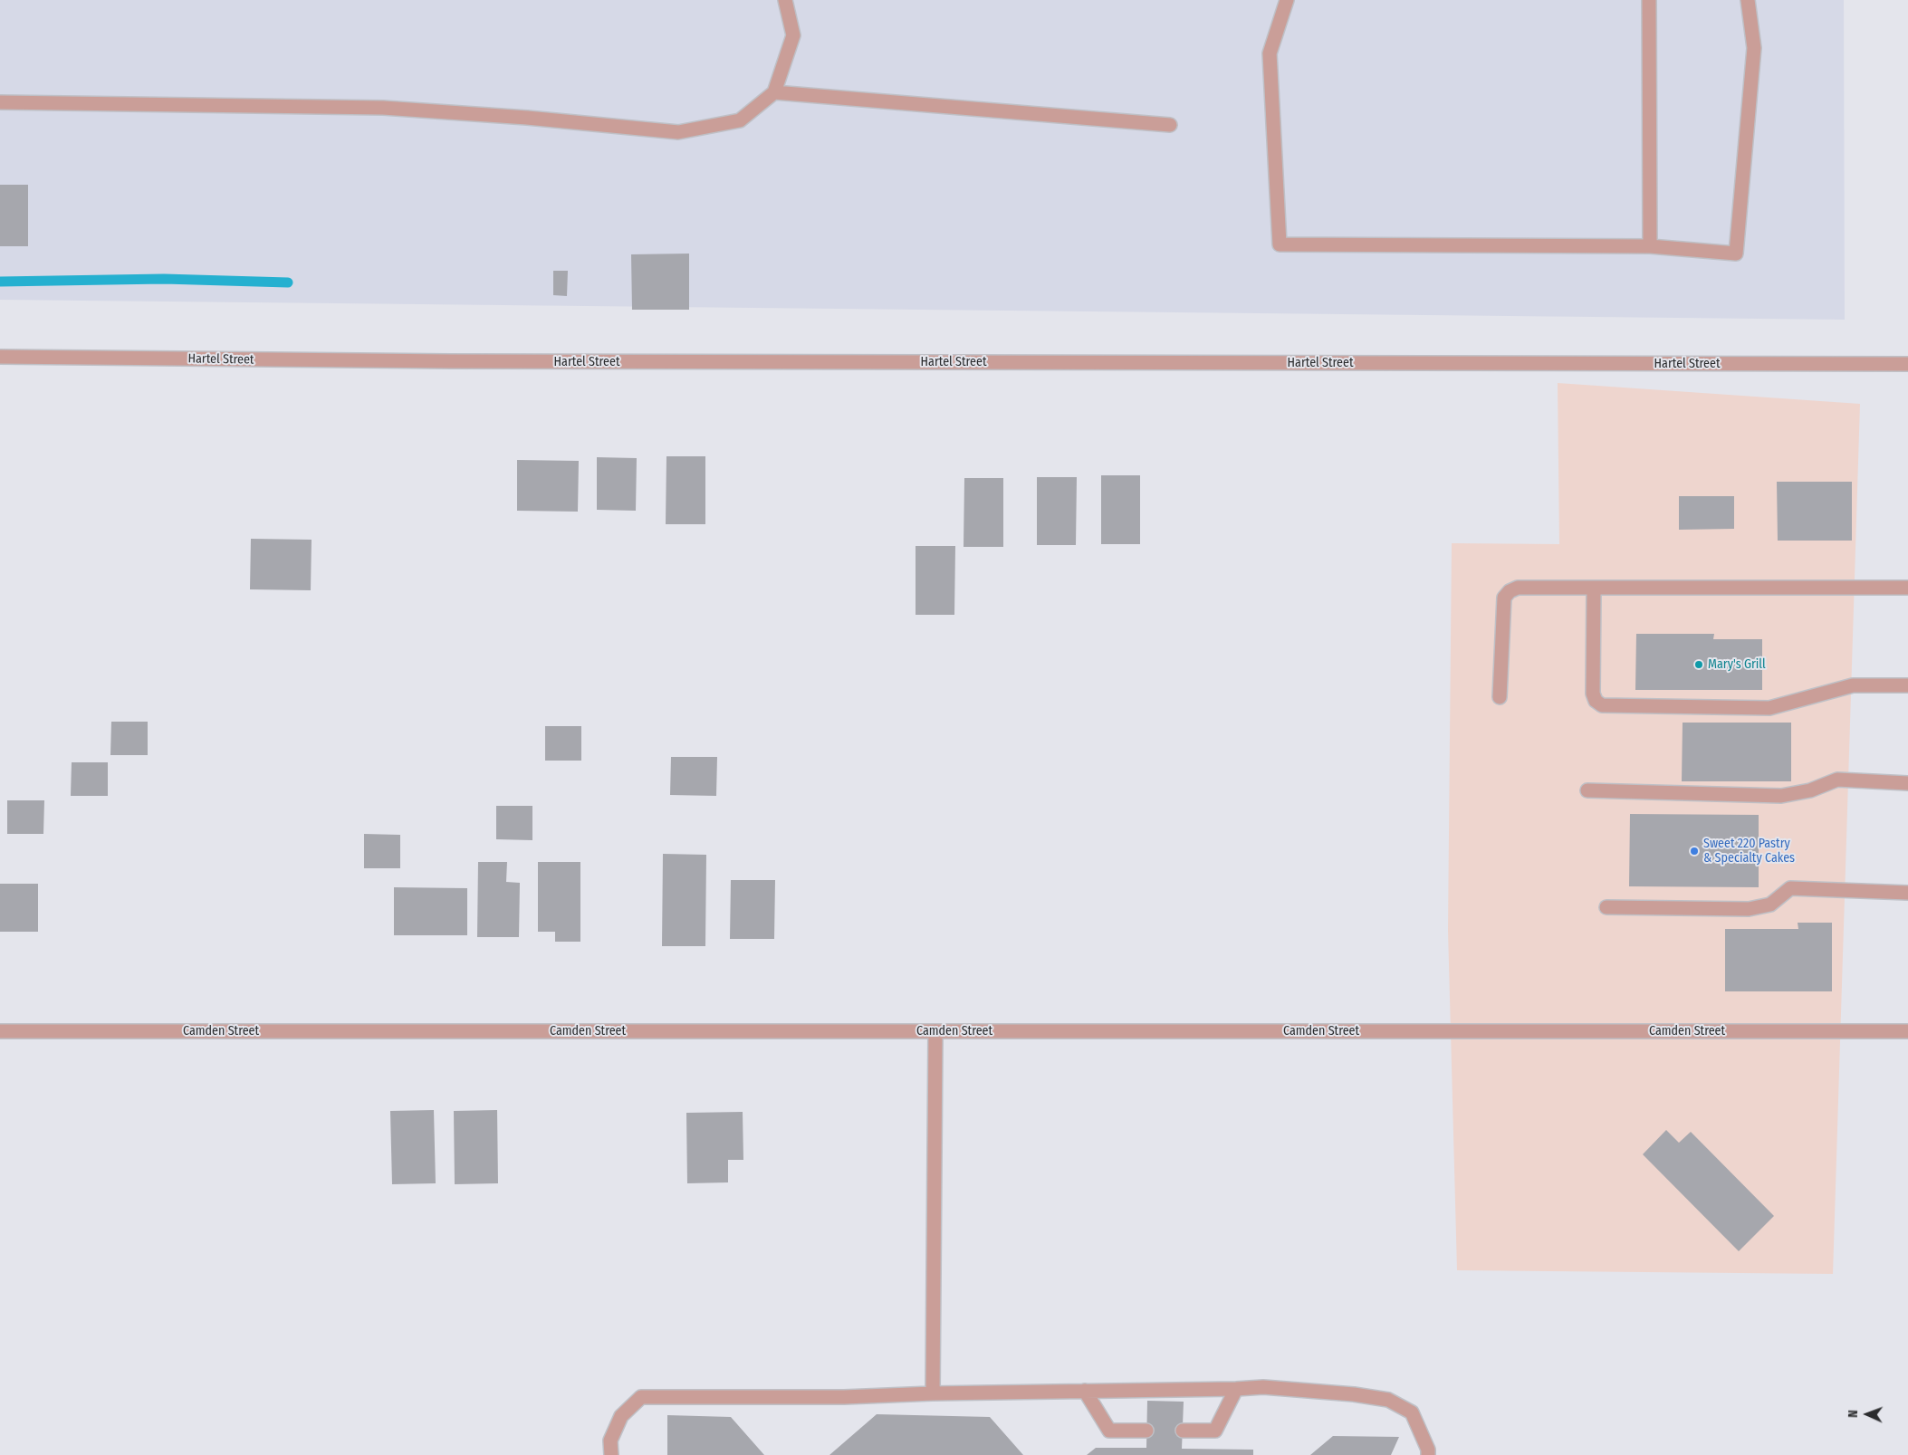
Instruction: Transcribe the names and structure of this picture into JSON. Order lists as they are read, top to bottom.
{
  "streets": {
    "street": ["Hartel Street", "Camden Street"]
  },
  "places": ["Mary's Grill", "Sweet 220 Pastry & Specialty Cakes"],
  "north": "left"
}
